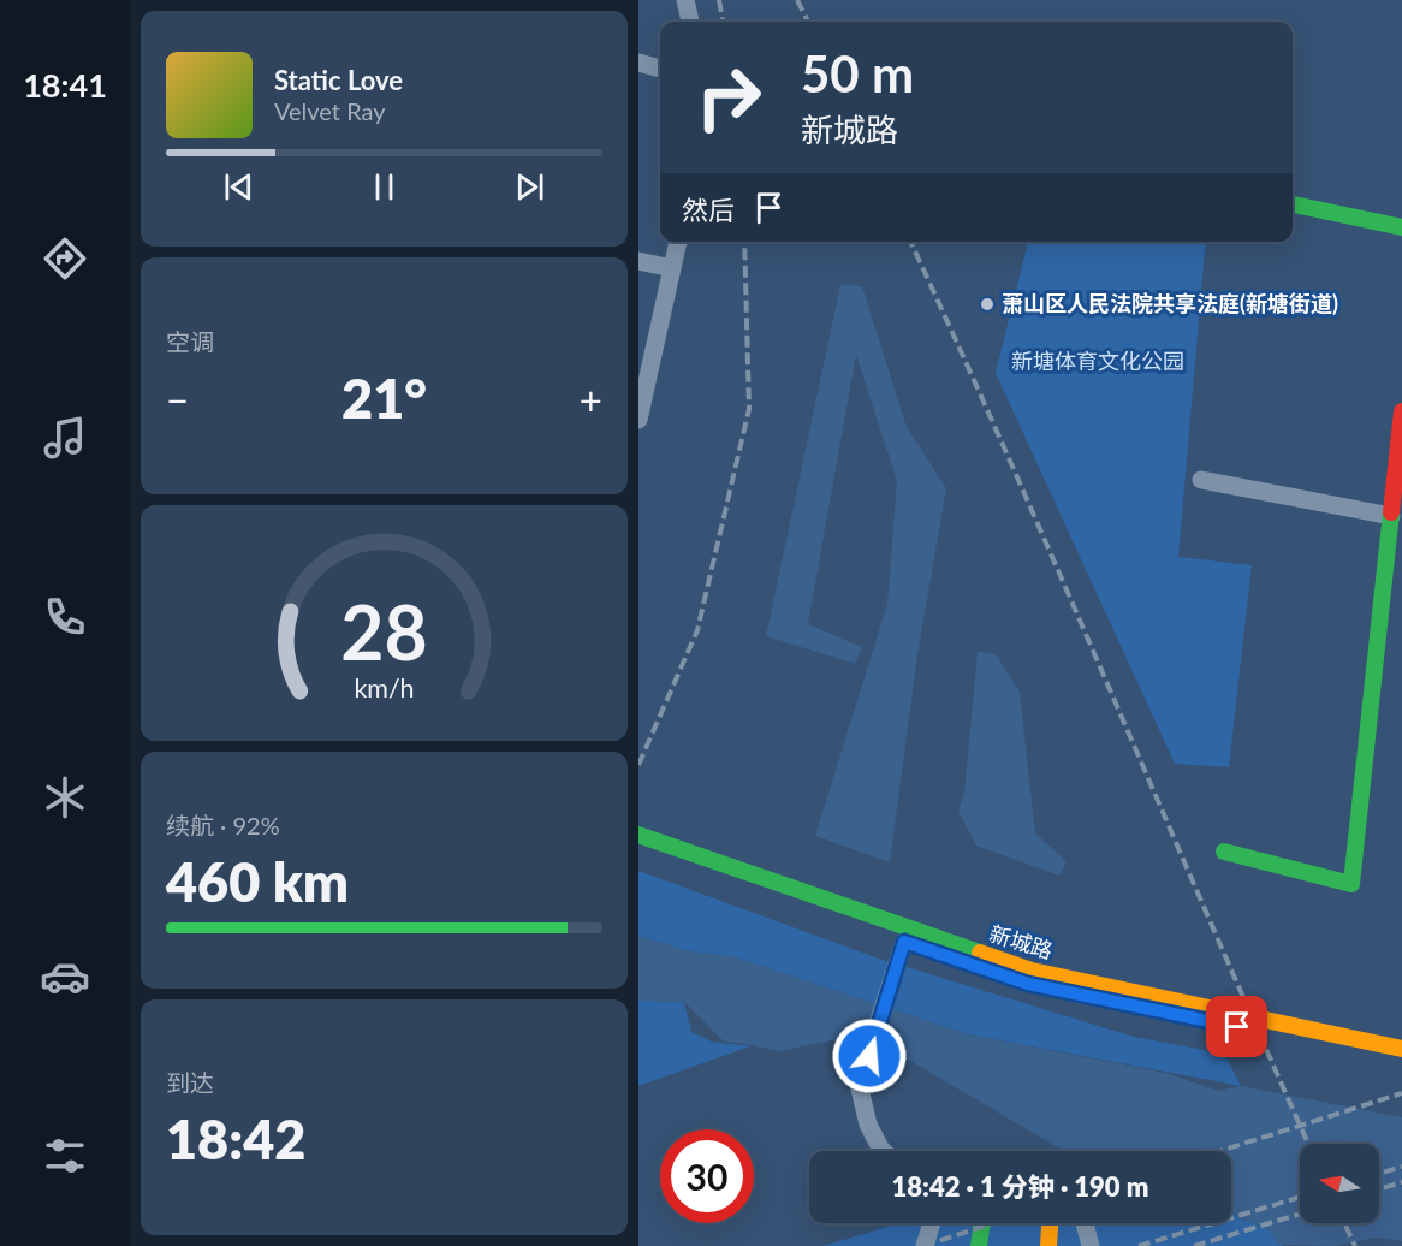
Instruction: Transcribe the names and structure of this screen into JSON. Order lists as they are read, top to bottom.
{
  "streets": {
    "main road": ["新城路"]
  },
  "parks": ["新塘体育文化公园"],
  "places": ["萧山区人民法院共享法庭(新塘街道)"],
  "north": "left",
  "page": {
    "tabs": "18:41",
    "turn": ["50 m", "新城路"],
    "song": ["Static Love", "Velvet Ray"],
    "then": "然后",
    "tile": [
      "空调",
      ["续航 · 92%", "460 km"],
      ["到达", "18:42"]
    ],
    "heat": ["−", "21°", "+"],
    "limit": "30",
    "trip": "18:42 · 1 分钟 · 190 m",
    "gauge": ["28", "km/h"]
  }
}
